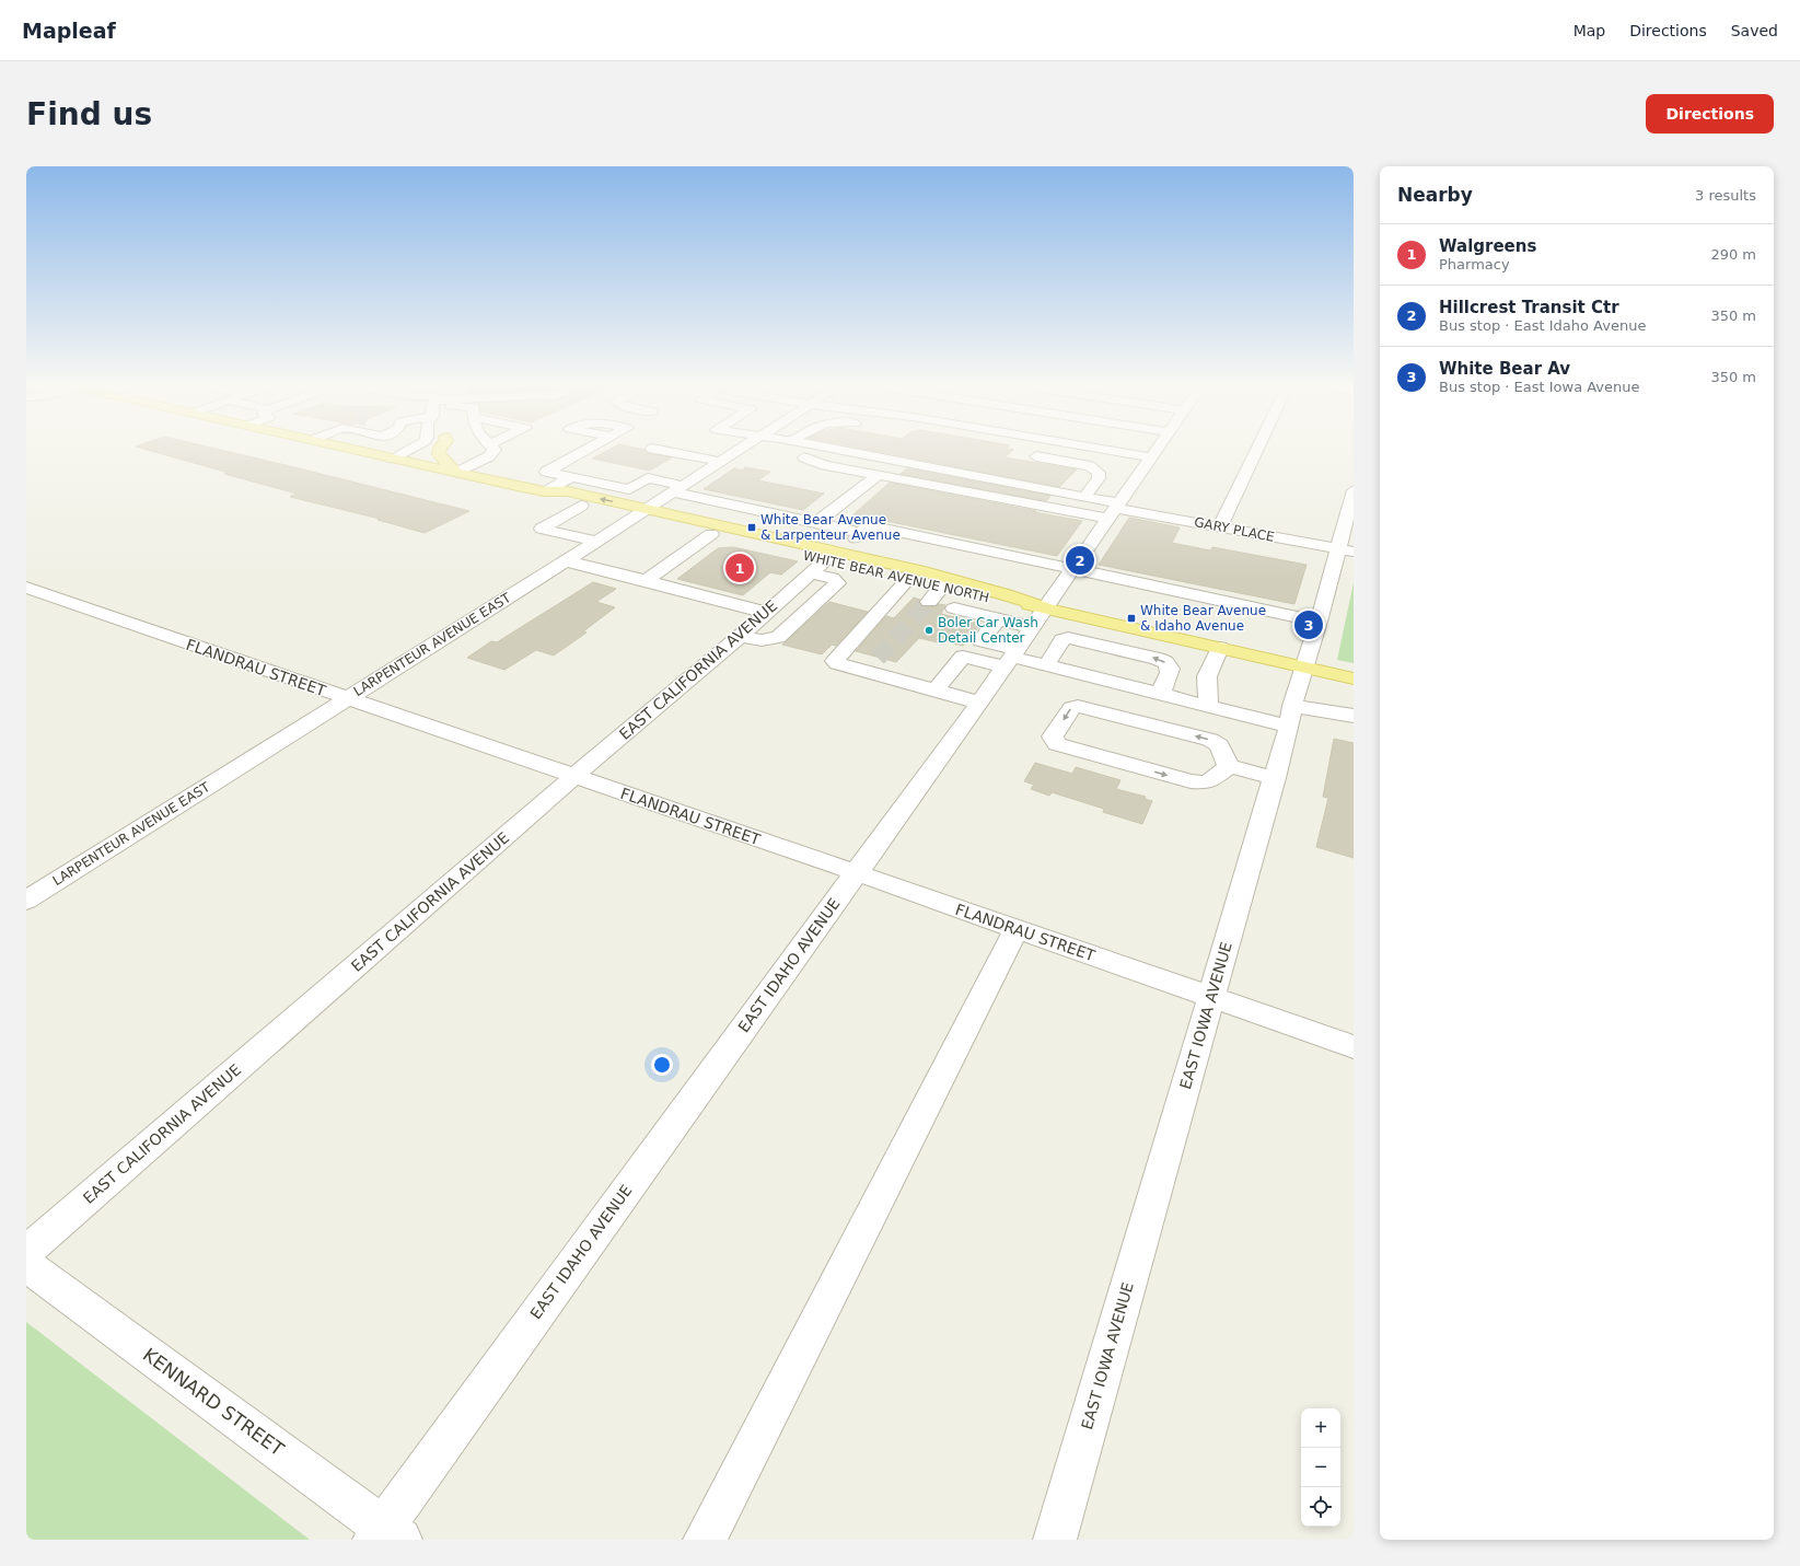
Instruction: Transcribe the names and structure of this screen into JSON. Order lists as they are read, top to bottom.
{
  "streets": {
    "main road": ["WHITE BEAR AVENUE NORTH"],
    "street": [
      "GARY PLACE",
      "LARPENTEUR AVENUE EAST",
      "FLANDRAU STREET",
      "EAST CALIFORNIA AVENUE",
      "EAST IDAHO AVENUE",
      "EAST IOWA AVENUE",
      "KENNARD STREET"
    ]
  },
  "crossings": [
    ["GARY PLACE", "EAST IDAHO AVENUE"],
    ["GARY PLACE", "EAST IOWA AVENUE"],
    ["WHITE BEAR AVENUE NORTH", "LARPENTEUR AVENUE EAST"],
    ["WHITE BEAR AVENUE NORTH", "EAST CALIFORNIA AVENUE"],
    ["WHITE BEAR AVENUE NORTH", "EAST IDAHO AVENUE"],
    ["WHITE BEAR AVENUE NORTH", "EAST IOWA AVENUE"],
    ["LARPENTEUR AVENUE EAST", "FLANDRAU STREET"],
    ["FLANDRAU STREET", "EAST CALIFORNIA AVENUE"],
    ["FLANDRAU STREET", "EAST IDAHO AVENUE"],
    ["FLANDRAU STREET", "EAST IOWA AVENUE"],
    ["EAST IDAHO AVENUE", "KENNARD STREET"]
  ],
  "places": {
    "transit": ["White Bear Avenue & Larpenteur Avenue", "White Bear Avenue & Idaho Avenue"],
    "other": ["Boler Car Wash Detail Center"]
  },
  "page": {
    "header": "Mapleaf",
    "nav": ["Map", "Directions", "Saved"],
    "buttons": "Directions",
    "title": "Find us",
    "heading": ["Nearby", "3 results"],
    "list": [
      {
        "mark": "1",
        "name": "Walgreens",
        "note": "Pharmacy",
        "value": "290 m"
      },
      {
        "mark": "2",
        "name": "Hillcrest Transit Ctr",
        "note": "Bus stop · East Idaho Avenue",
        "value": "350 m"
      },
      {
        "mark": "3",
        "name": "White Bear Av",
        "note": "Bus stop · East Iowa Avenue",
        "value": "350 m"
      }
    ],
    "pins": ["2", "1", "3"],
    "map_buttons": ["+", "−"]
  }
}
